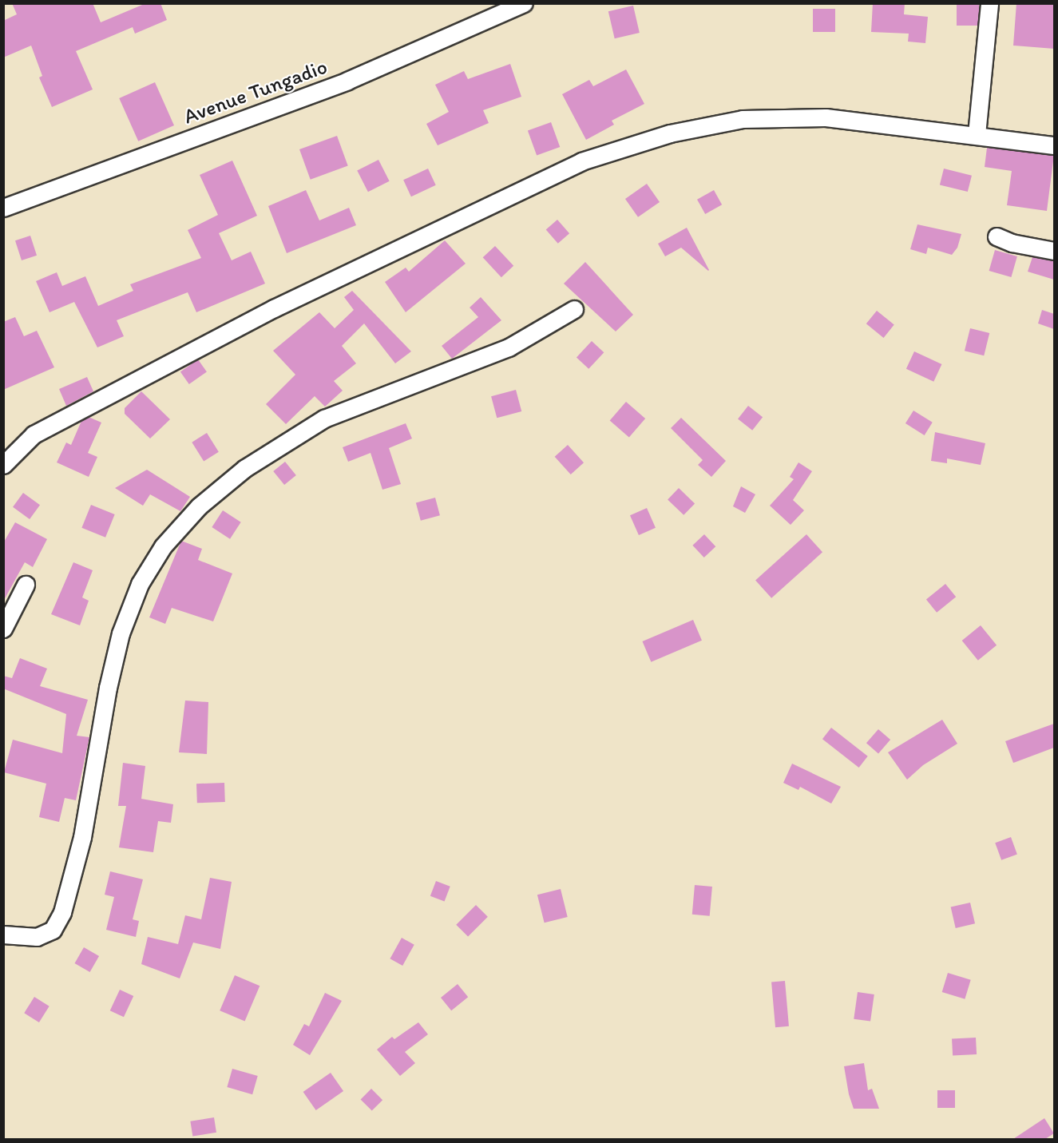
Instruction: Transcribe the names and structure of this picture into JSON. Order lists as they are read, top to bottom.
{
  "streets": {
    "street": ["Avenue Tungadio"]
  }
}
